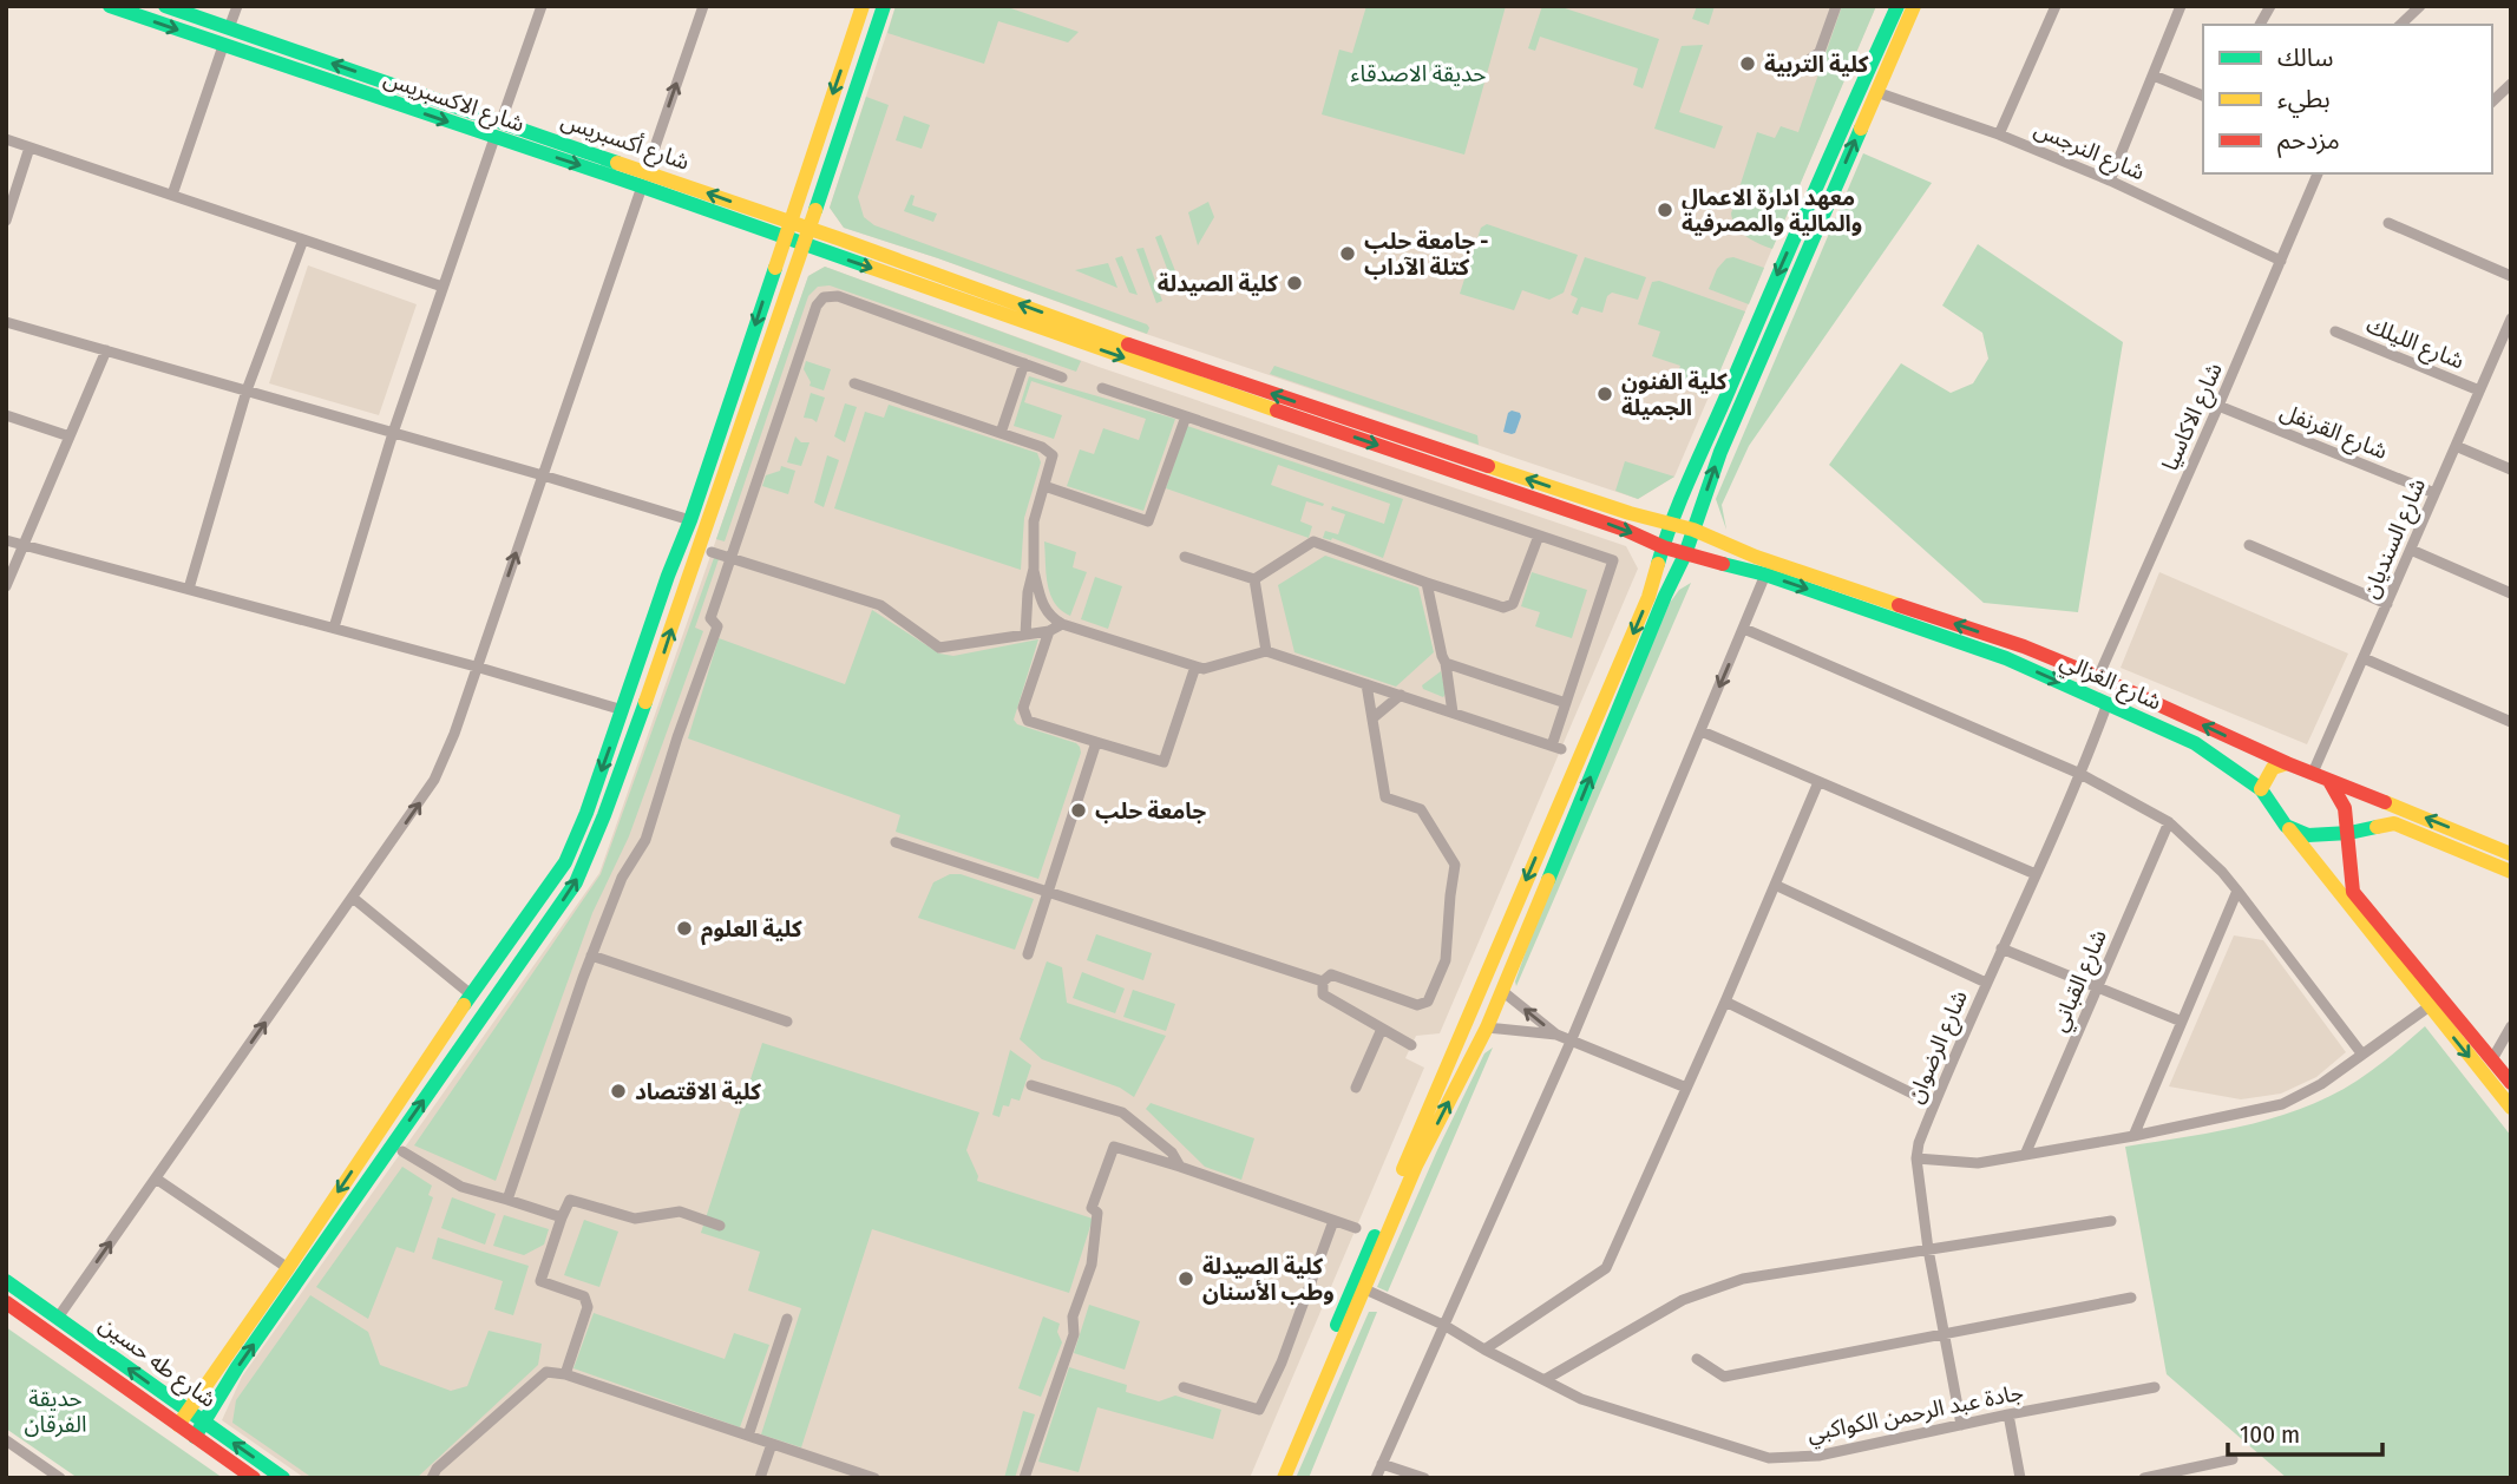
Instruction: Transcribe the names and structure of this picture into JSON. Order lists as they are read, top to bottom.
{
  "streets": {
    "main road": [
      "شارع الاكسبريس",
      "شارع أكسبريس",
      "شارع الغزالي",
      "شارع طه حسين"
    ],
    "street": [
      "شارع النرجس",
      "شارع الليلك",
      "شارع الاكاسيا",
      "شارع القرنفل",
      "شارع السنديان",
      "شارع القباني",
      "شارع الرضوان",
      "جادة عبد الرحمن الكواكبي"
    ]
  },
  "crossings": [
    ["شارع الاكسبريس", "شارع أكسبريس"],
    ["شارع الاكسبريس", "شارع الغزالي"],
    ["شارع النرجس", "شارع الاكاسيا"],
    ["شارع الليلك", "شارع السنديان"],
    ["شارع الاكاسيا", "شارع القرنفل"],
    ["شارع الاكاسيا", "شارع الغزالي"],
    ["شارع القرنفل", "شارع السنديان"],
    ["شارع السنديان", "شارع الغزالي"],
    ["شارع الغزالي", "شارع الرضوان"],
    ["شارع الرضوان", "جادة عبد الرحمن الكواكبي"]
  ],
  "one_way": ["شارع الاكسبريس", "شارع أكسبريس"],
  "parks": ["حديقة الاصدقاء", "حديقة الفرقان"],
  "places": [
    "كلية التربية",
    "معهد ادارة الاعمال والمالية والمصرفية",
    "جامعة حلب - كتلة الآداب",
    "كلية الصيدلة",
    "كلية الفنون الجميلة",
    "جامعة حلب",
    "كلية العلوم",
    "كلية الاقتصاد",
    "كلية الصيدلة وطب الأسنان"
  ],
  "legend": ["سالك", "بطيء", "مزدحم"],
  "scale_bar": "100 m"
}
